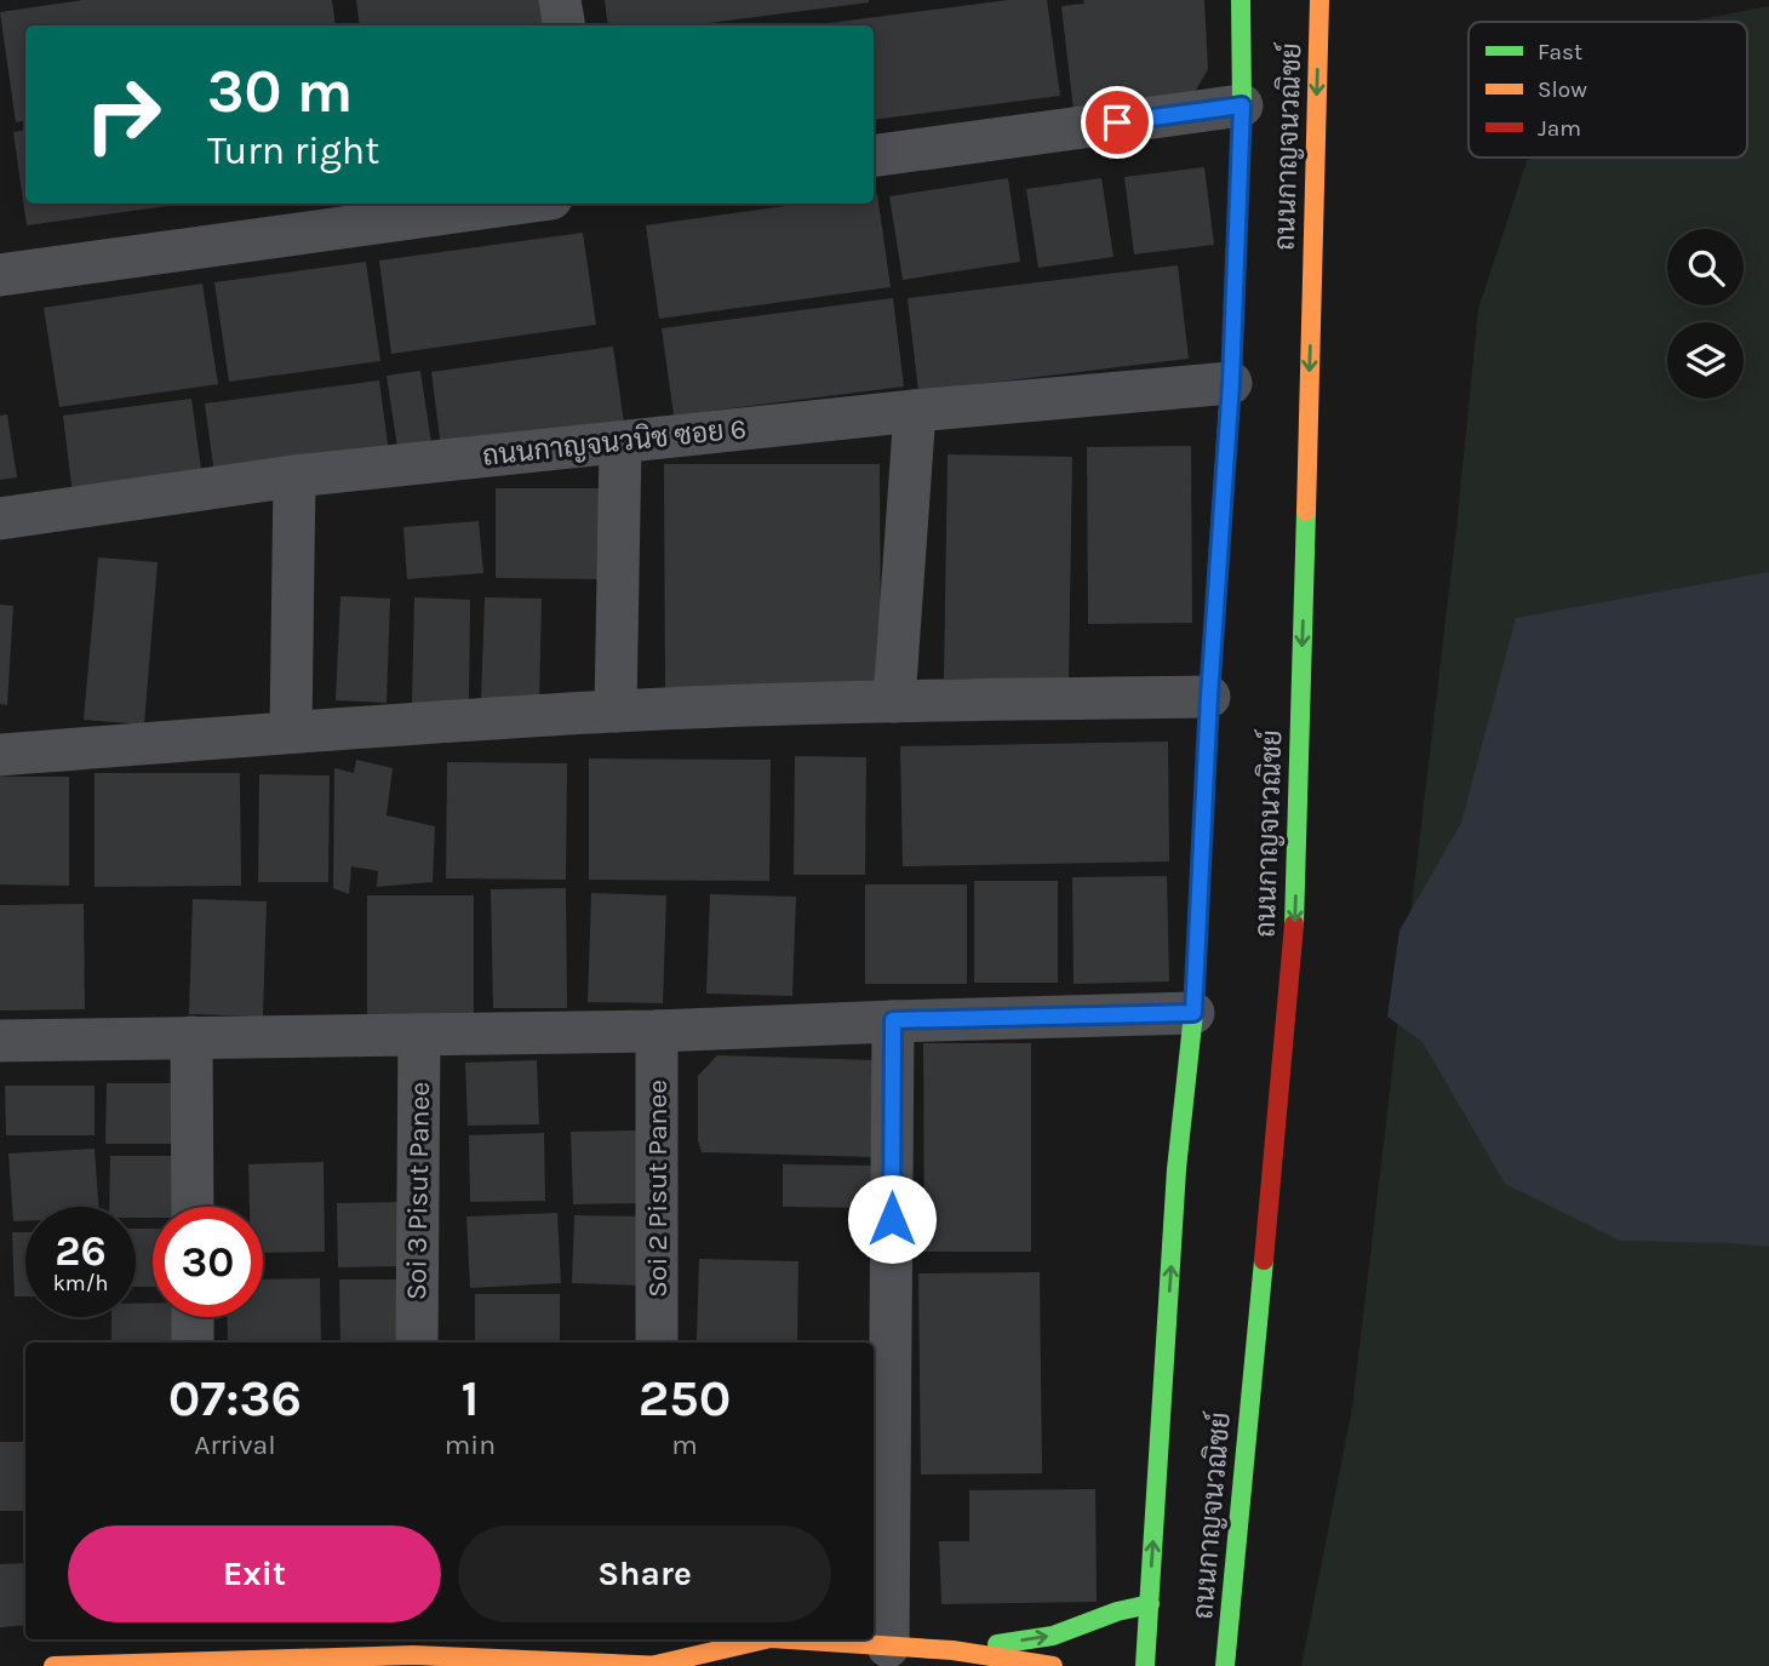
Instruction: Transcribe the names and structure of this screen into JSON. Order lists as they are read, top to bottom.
{
  "streets": {
    "main road": ["ถนนกาญจนวณิชย์"],
    "street": ["ถนนกาญจนวนิช ซอย 6", "Soi 2 Pisut Panee", "Soi 3 Pisut Panee"]
  },
  "crossings": [
    ["ถนนกาญจนวณิชย์", "ถนนกาญจนวนิช ซอย 6"]
  ],
  "legend": ["Fast", "Slow", "Jam"],
  "page": {
    "turn": ["30 m", "Turn right"],
    "speed": "26 km/h",
    "limit": "30",
    "eta": [
      "07:36",
      "Arrival",
      "1",
      "min",
      "250",
      "m"
    ],
    "buttons": ["Exit", "Share"]
  }
}
